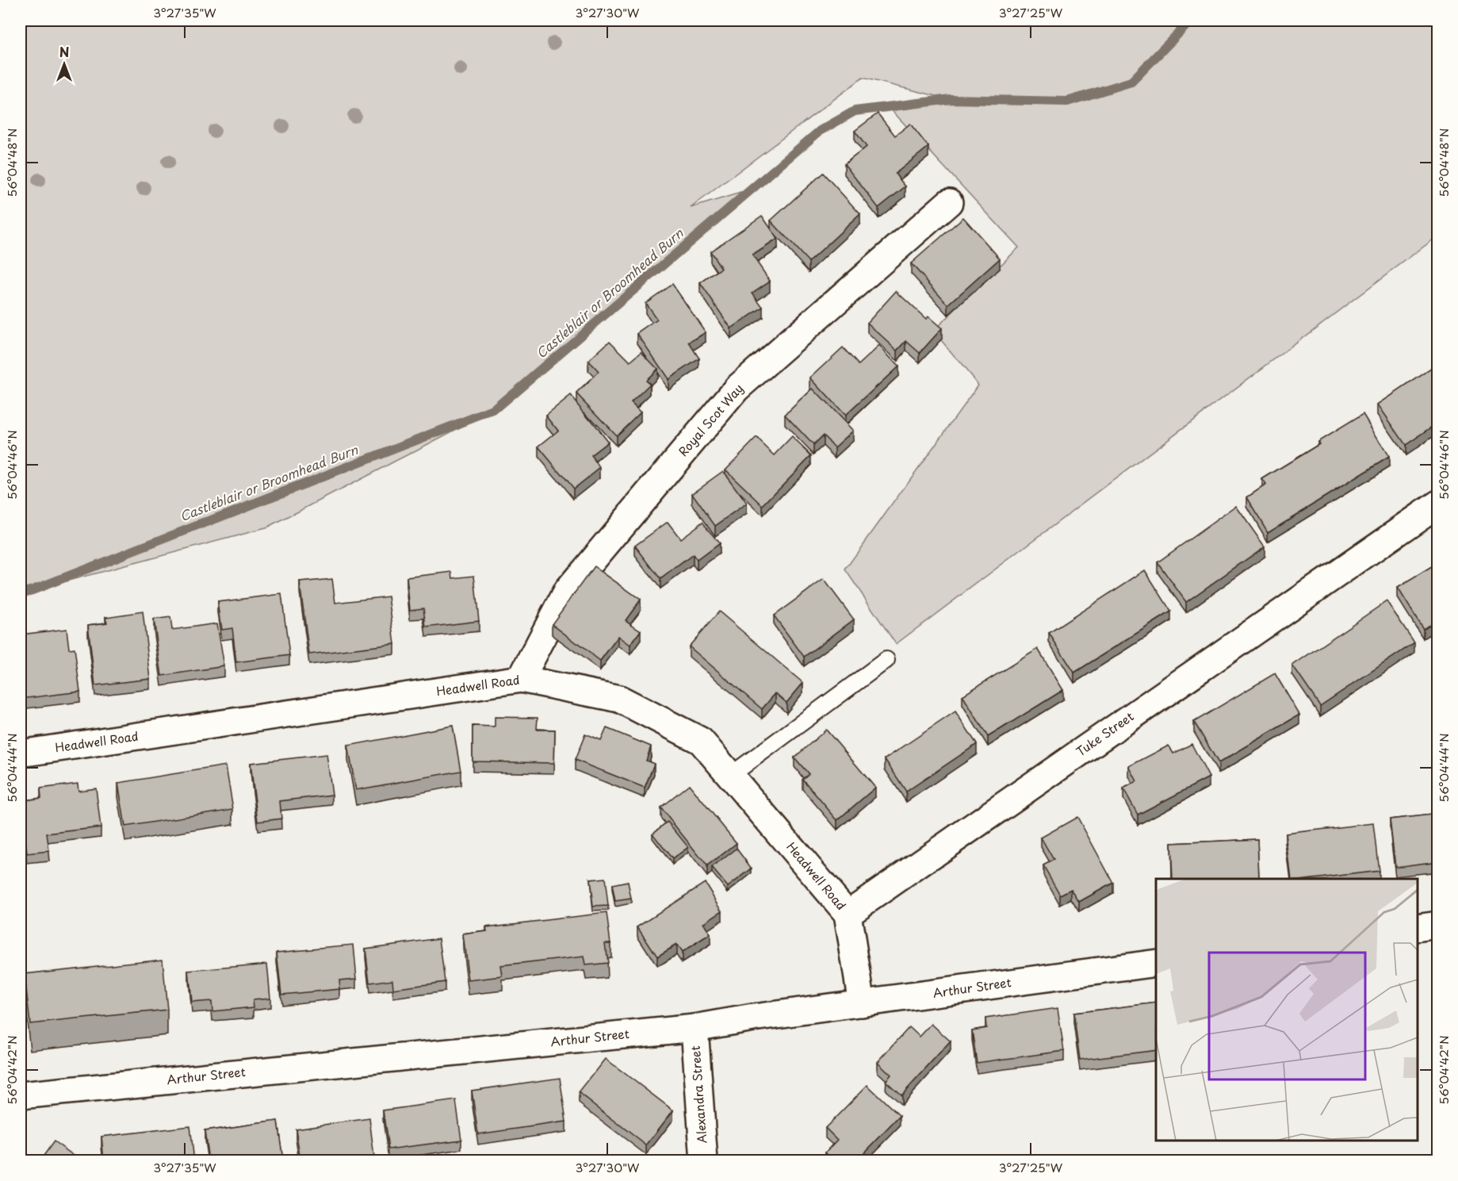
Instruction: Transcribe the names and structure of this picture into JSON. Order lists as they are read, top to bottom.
{
  "streets": {
    "street": [
      "Royal Scot Way",
      "Headwell Road",
      "Tuke Street",
      "Arthur Street",
      "Alexandra Street"
    ]
  },
  "crossings": [
    ["Royal Scot Way", "Headwell Road"],
    ["Headwell Road", "Tuke Street"],
    ["Arthur Street", "Alexandra Street"]
  ],
  "water": ["Castleblair or Broomhead Burn"],
  "north": "top",
  "coordinates": [
    "3°27'35\"W",
    "3°27'30\"W",
    "3°27'25\"W",
    "56°04'48\"N",
    "56°04'46\"N",
    "56°04'44\"N",
    "56°04'42\"N"
  ]
}
